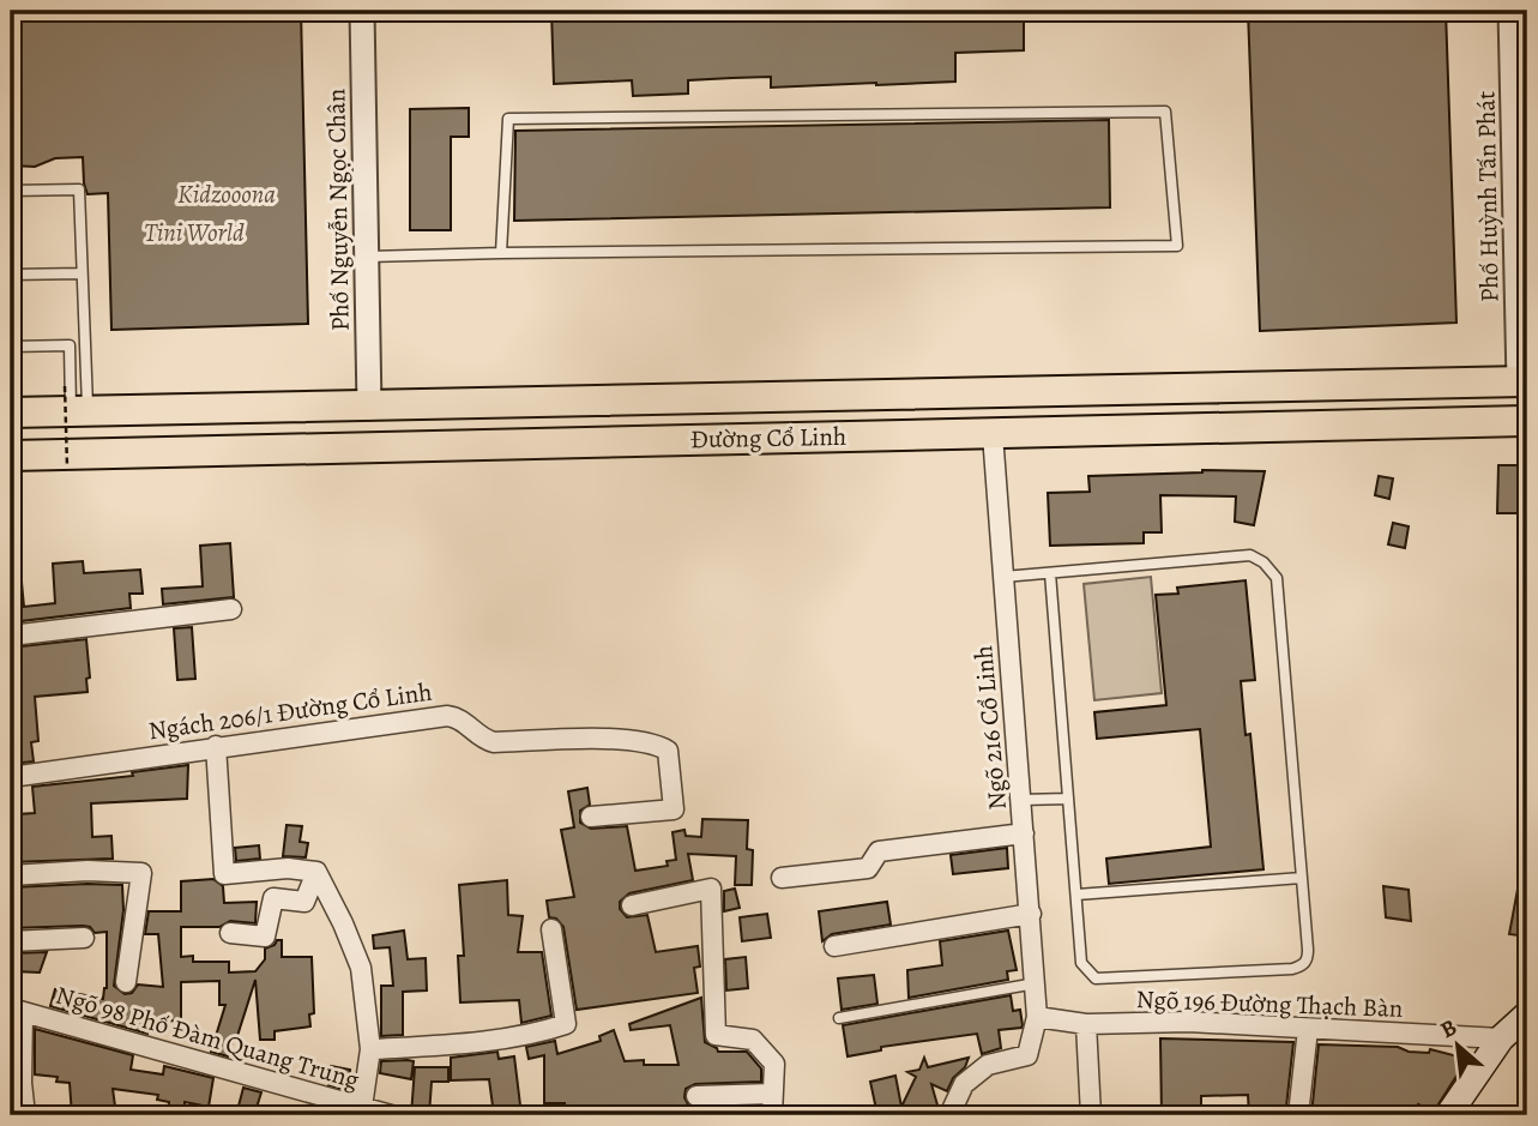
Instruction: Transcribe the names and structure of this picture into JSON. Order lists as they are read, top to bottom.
{
  "streets": {
    "main road": ["Đường Cổ Linh"],
    "street": [
      "Phố Huỳnh Tấn Phát",
      "Phố Nguyễn Ngọc Chân",
      "Ngách 206/1 Đường Cổ Linh",
      "Ngõ 216 Cổ Linh",
      "Ngõ 196 Đường Thạch Bàn",
      "Ngõ 98 Phố Đàm Quang Trung"
    ]
  },
  "crossings": [
    ["Phố Huỳnh Tấn Phát", "Đường Cổ Linh"],
    ["Phố Nguyễn Ngọc Chân", "Đường Cổ Linh"],
    ["Đường Cổ Linh", "Ngõ 216 Cổ Linh"],
    ["Ngõ 216 Cổ Linh", "Ngõ 196 Đường Thạch Bàn"]
  ],
  "parks": ["Kidzooona", "Tini World"],
  "north": "top left"
}
